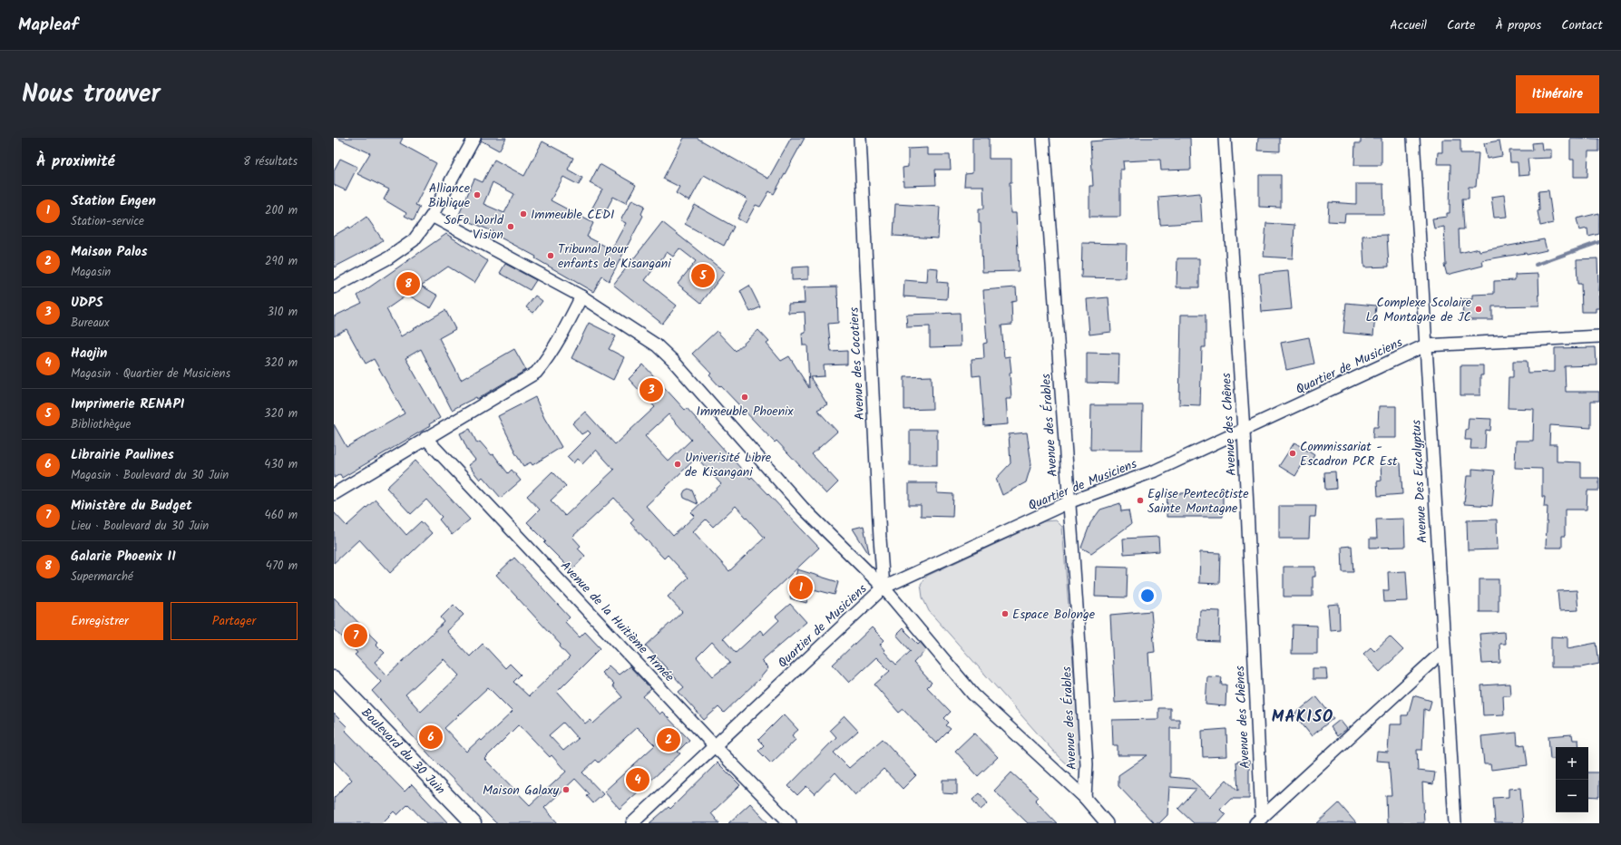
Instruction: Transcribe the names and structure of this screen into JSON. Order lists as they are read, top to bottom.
{
  "streets": {
    "street": [
      "Avenue des Cocotiers",
      "Quartier de Musiciens",
      "Avenue des Chênes",
      "Avenue des Érables",
      "Avenue Des Eucalyptus",
      "Avenue de la Huitième Armée",
      "Boulevard du 30 Juin"
    ]
  },
  "crossings": [
    ["Avenue des Cocotiers", "Quartier de Musiciens"],
    ["Quartier de Musiciens", "Avenue des Chênes"],
    ["Quartier de Musiciens", "Avenue des Érables"],
    ["Quartier de Musiciens", "Avenue Des Eucalyptus"],
    ["Quartier de Musiciens", "Avenue de la Huitième Armée"]
  ],
  "districts": ["MAKISO"],
  "places": [
    "Alliance Biblique",
    "Immeuble CEDI",
    "SoFo World Vision",
    "Tribunal pour enfants de Kisangani",
    "Complexe Scolaire La Montagne de JC",
    "Immeuble Phoenix",
    "Commissariat - Escadron PCR Est",
    "Univerisité Libre de Kisangani",
    "Eglise Pentecôtiste Sainte Montagne",
    "Espace Bolonge",
    "Maison Galaxy"
  ],
  "page": {
    "header": "Mapleaf",
    "nav": [
      "Accueil",
      "Carte",
      "À propos",
      "Contact"
    ],
    "title": "Nous trouver",
    "buttons": [
      "Itinéraire",
      ["Enregistrer", "Partager"]
    ],
    "heading": ["À proximité", "8 résultats"],
    "list": [
      {
        "mark": "1",
        "name": "Station Engen",
        "note": "Station-service",
        "value": "200 m"
      },
      {
        "mark": "2",
        "name": "Maison Palos",
        "note": "Magasin",
        "value": "290 m"
      },
      {
        "mark": "3",
        "name": "UDPS",
        "note": "Bureaux",
        "value": "310 m"
      },
      {
        "mark": "4",
        "name": "Haojin",
        "note": "Magasin · Quartier de Musiciens",
        "value": "320 m"
      },
      {
        "mark": "5",
        "name": "Imprimerie RENAPI",
        "note": "Bibliothèque",
        "value": "320 m"
      },
      {
        "mark": "6",
        "name": "Librairie Paulines",
        "note": "Magasin · Boulevard du 30 Juin",
        "value": "430 m"
      },
      {
        "mark": "7",
        "name": "Ministère du Budget",
        "note": "Lieu · Boulevard du 30 Juin",
        "value": "460 m"
      },
      {
        "mark": "8",
        "name": "Galarie Phoenix II",
        "note": "Supermarché",
        "value": "470 m"
      }
    ],
    "pins": [
      "5",
      "8",
      "3",
      "1",
      "7",
      "6",
      "2",
      "4"
    ],
    "map_buttons": ["+", "−"]
  }
}
